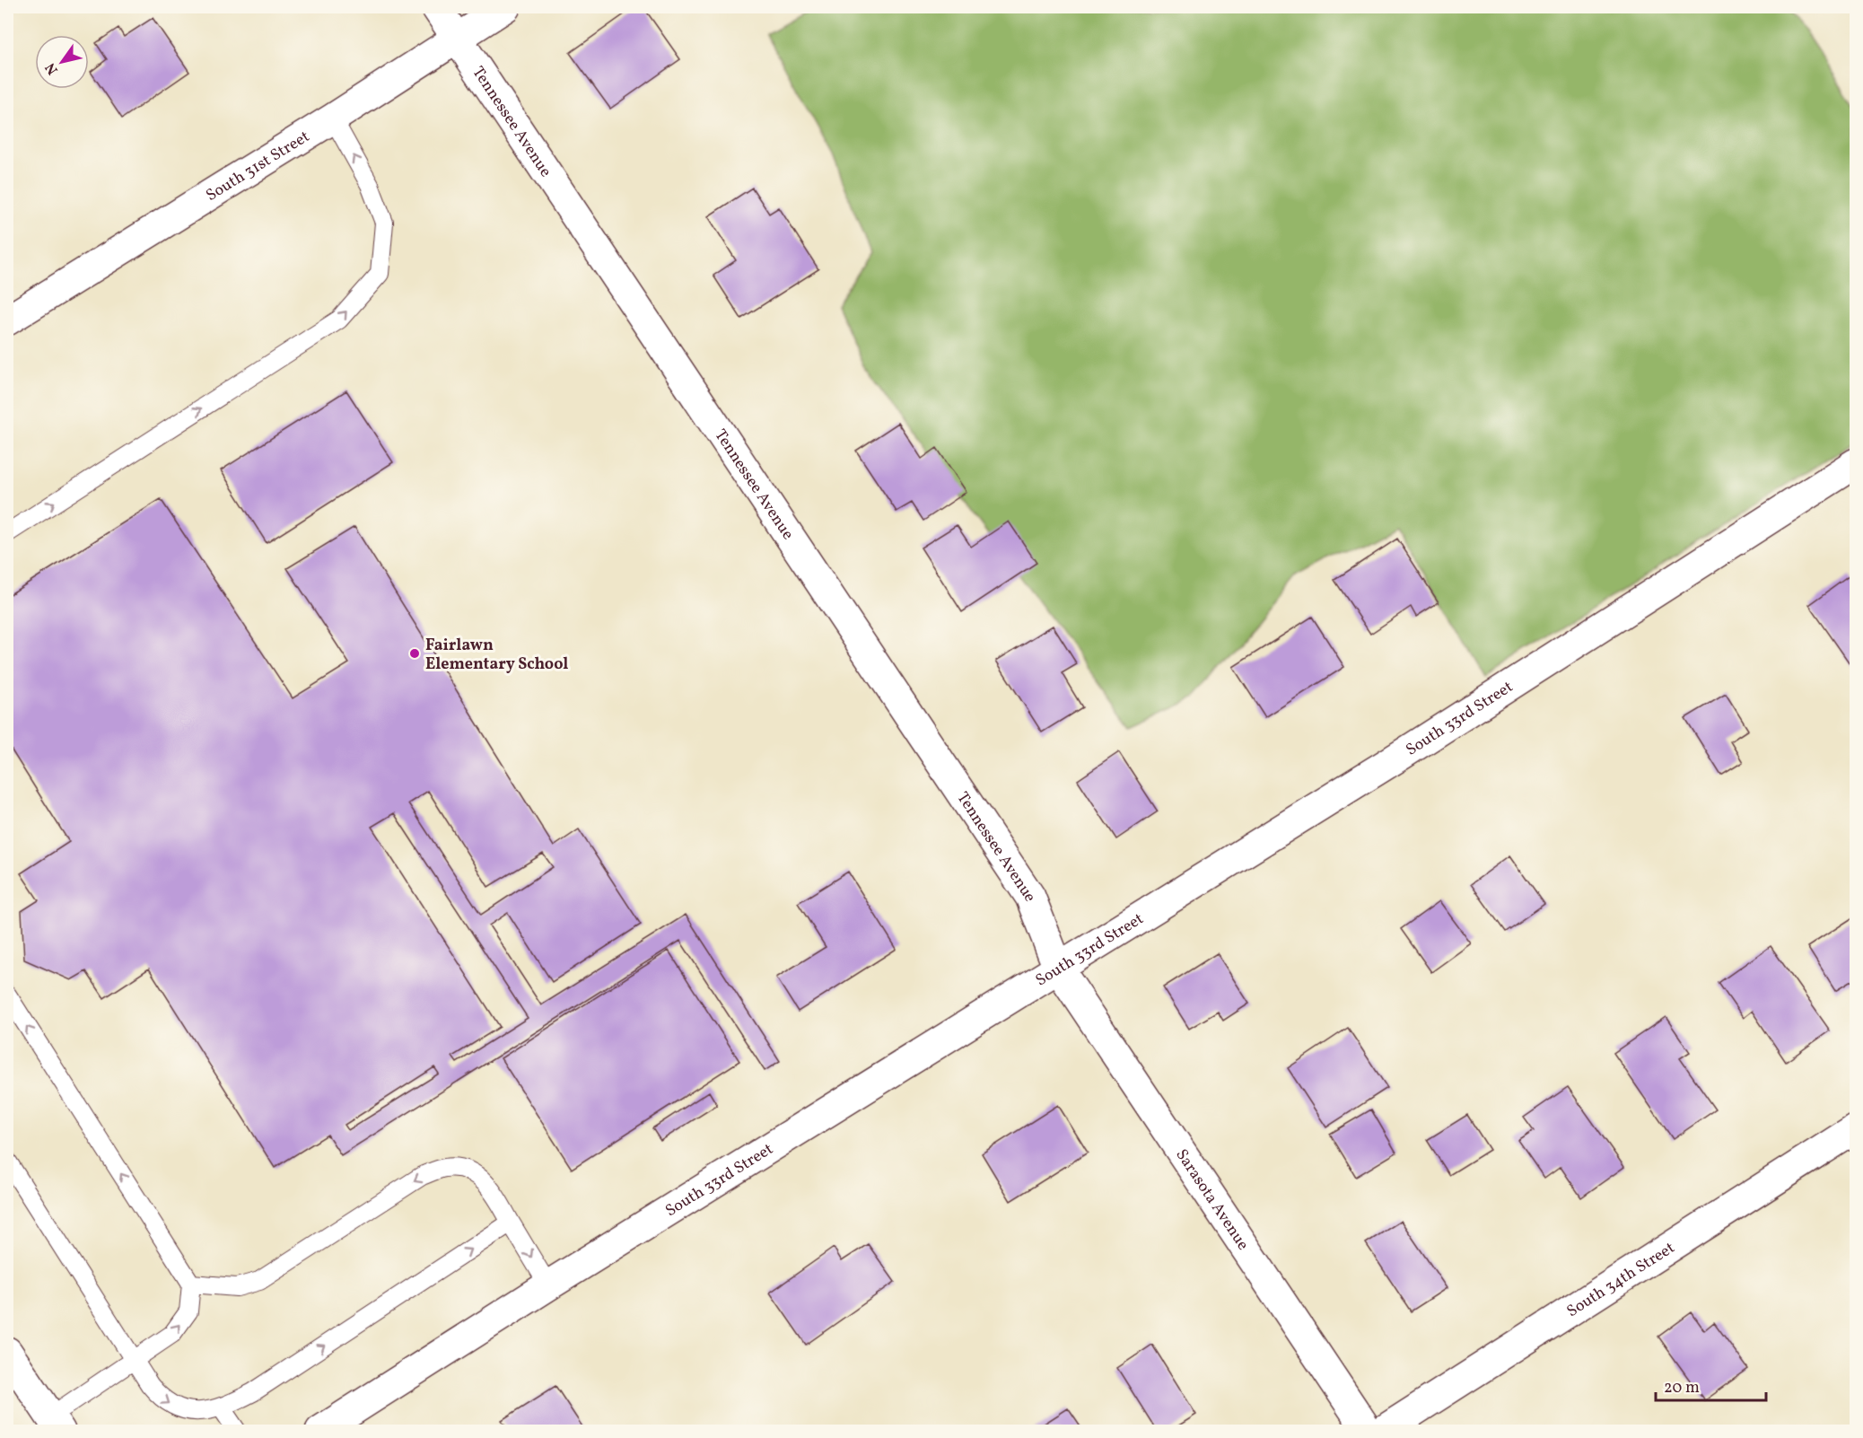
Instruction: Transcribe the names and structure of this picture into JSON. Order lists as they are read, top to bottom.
{
  "streets": {
    "street": [
      "Tennessee Avenue",
      "South 31st Street",
      "South 33rd Street",
      "Sarasota Avenue",
      "South 34th Street"
    ]
  },
  "crossings": [
    ["Tennessee Avenue", "South 31st Street"],
    ["Tennessee Avenue", "South 33rd Street"],
    ["Tennessee Avenue", "Sarasota Avenue"],
    ["South 33rd Street", "Sarasota Avenue"]
  ],
  "places": ["Fairlawn Elementary School"],
  "scale_bar": "20 m",
  "north": "bottom left"
}
